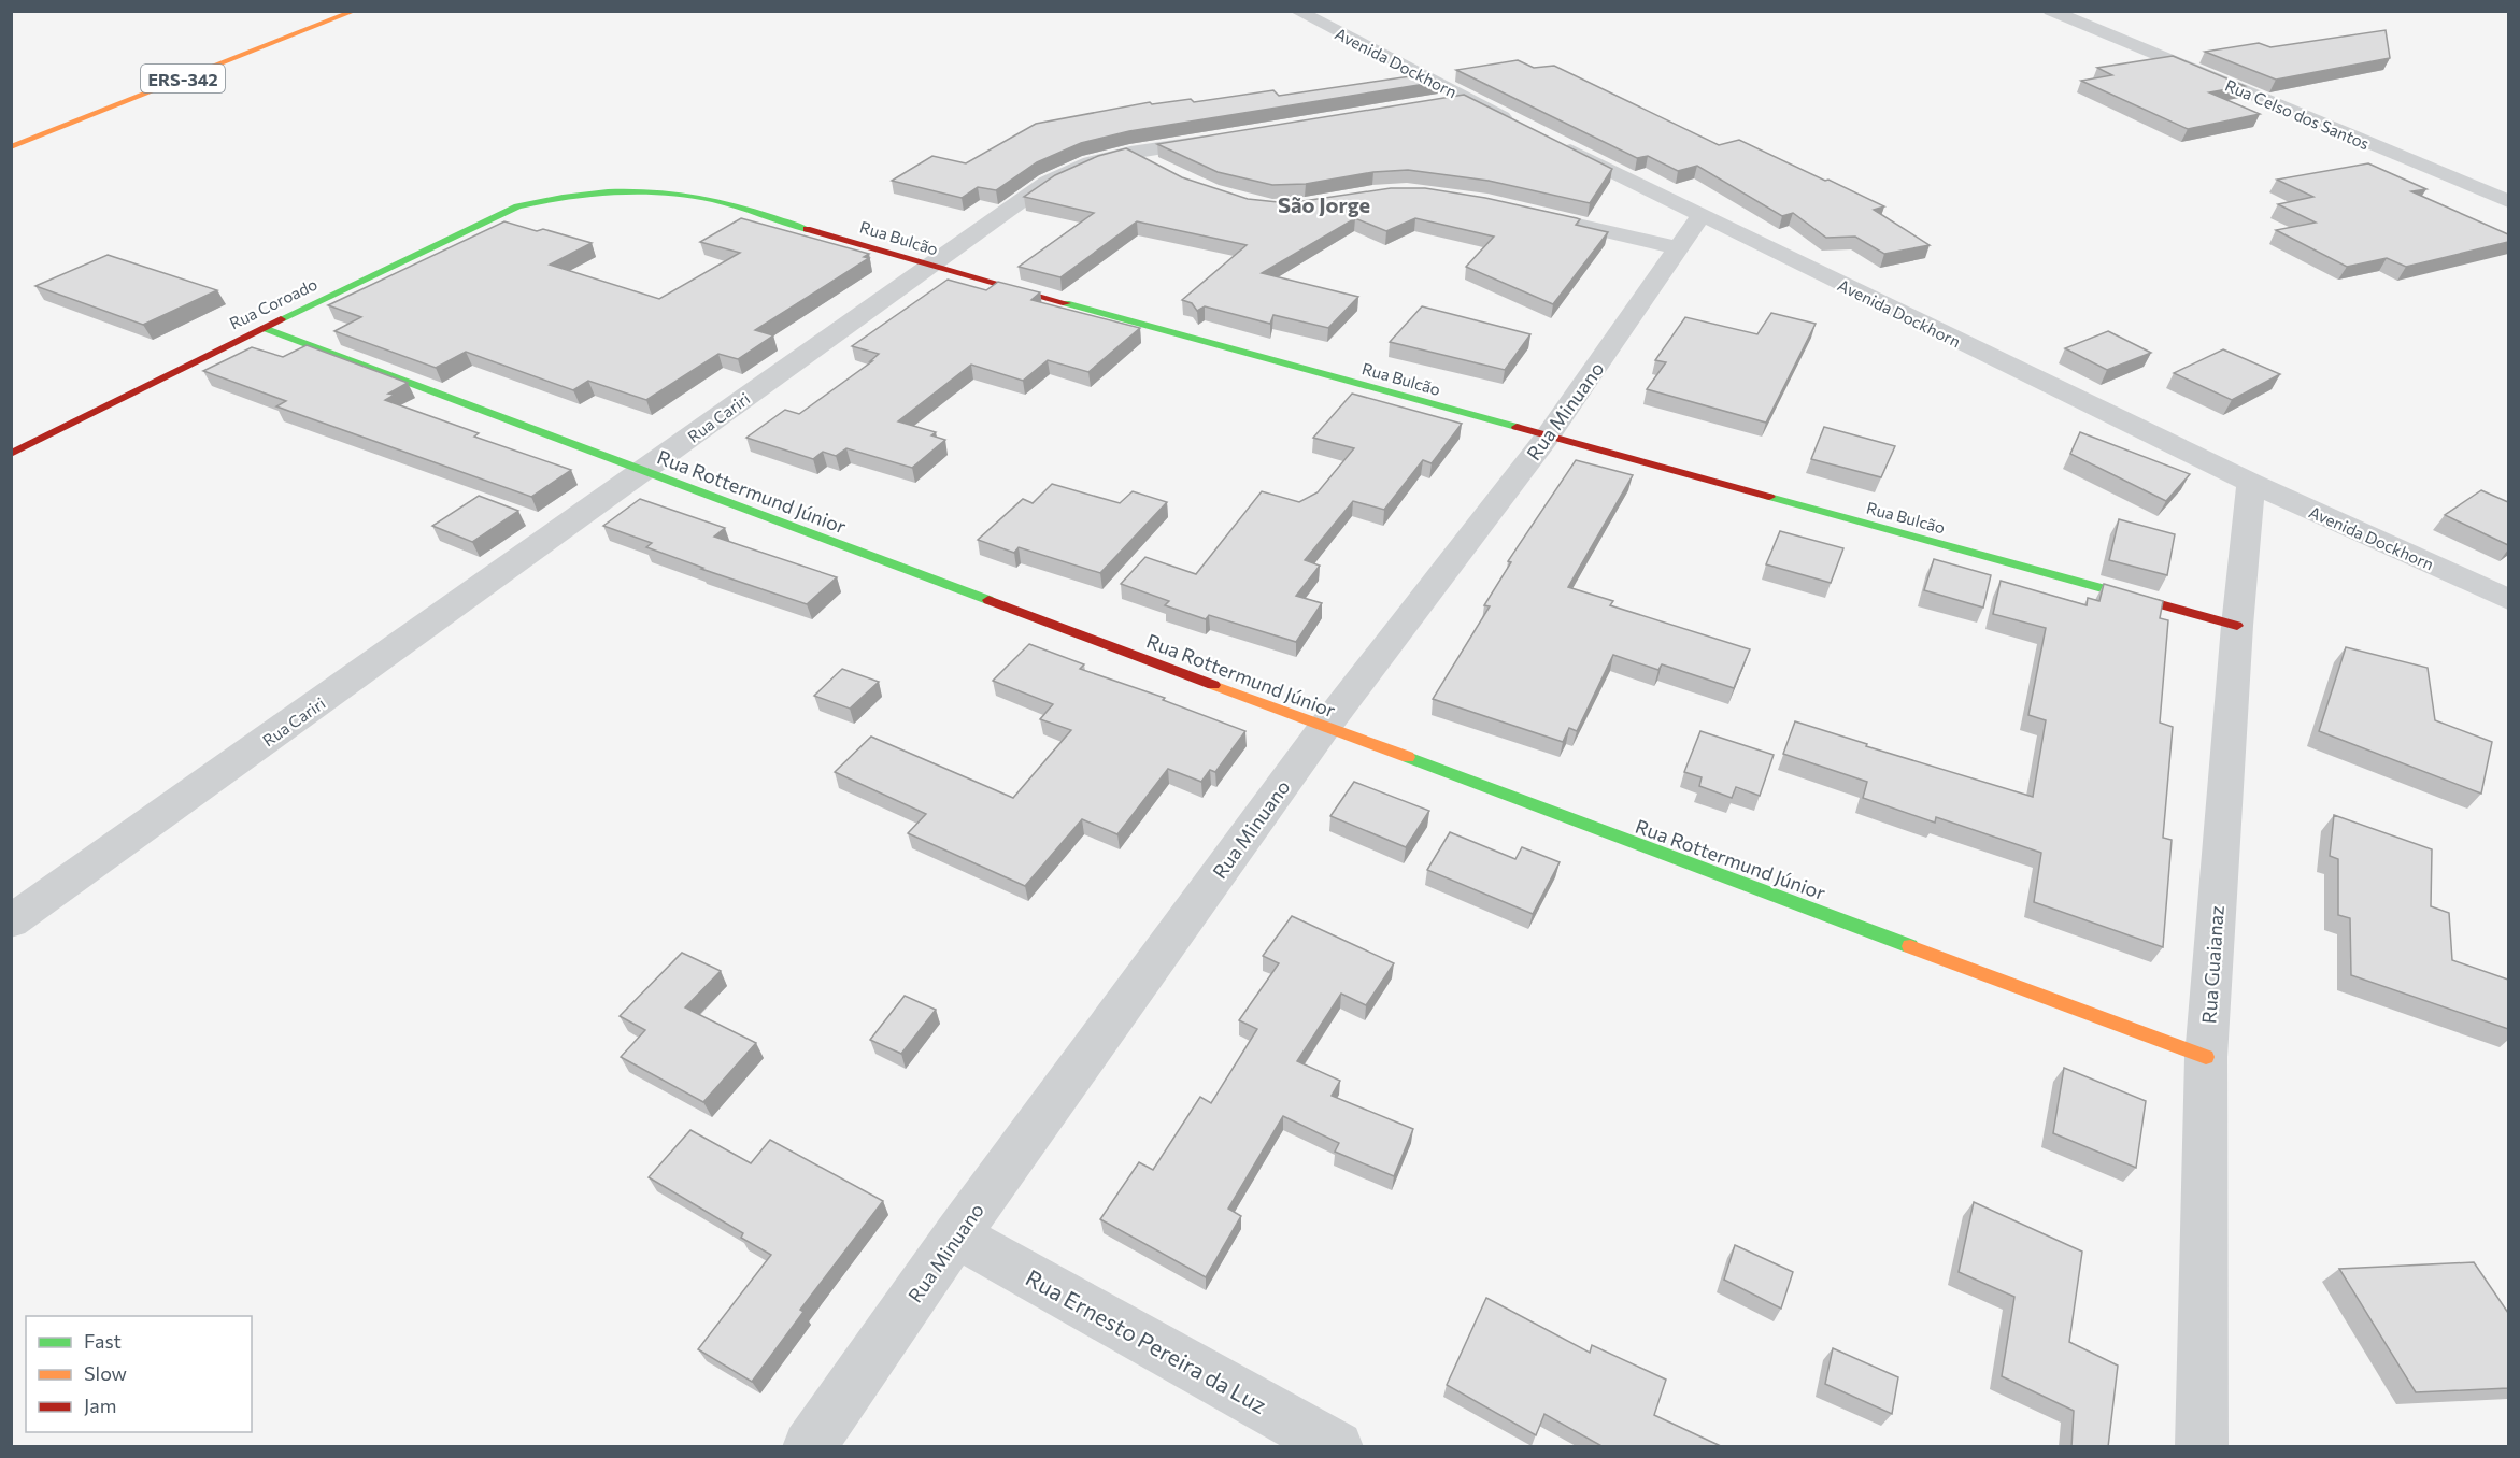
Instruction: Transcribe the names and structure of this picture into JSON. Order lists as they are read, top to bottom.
{
  "streets": {
    "street": [
      "Avenida Dockhorn",
      "ERS-342",
      "Rua Celso dos Santos",
      "Rua Bulcão",
      "Rua Coroado",
      "Rua Minuano",
      "Rua Cariri",
      "Rua Rottermund Júnior",
      "Rua Guaianaz",
      "Rua Ernesto Pereira da Luz"
    ]
  },
  "crossings": [
    ["Avenida Dockhorn", "Rua Minuano"],
    ["Avenida Dockhorn", "Rua Guaianaz"],
    ["Rua Bulcão", "Rua Coroado"],
    ["Rua Bulcão", "Rua Minuano"],
    ["Rua Bulcão", "Rua Cariri"],
    ["Rua Bulcão", "Rua Guaianaz"],
    ["Rua Coroado", "Rua Rottermund Júnior"],
    ["Rua Minuano", "Rua Rottermund Júnior"],
    ["Rua Minuano", "Rua Ernesto Pereira da Luz"],
    ["Rua Cariri", "Rua Rottermund Júnior"],
    ["Rua Rottermund Júnior", "Rua Guaianaz"]
  ],
  "districts": ["São Jorge"],
  "legend": ["Fast", "Slow", "Jam"]
}
